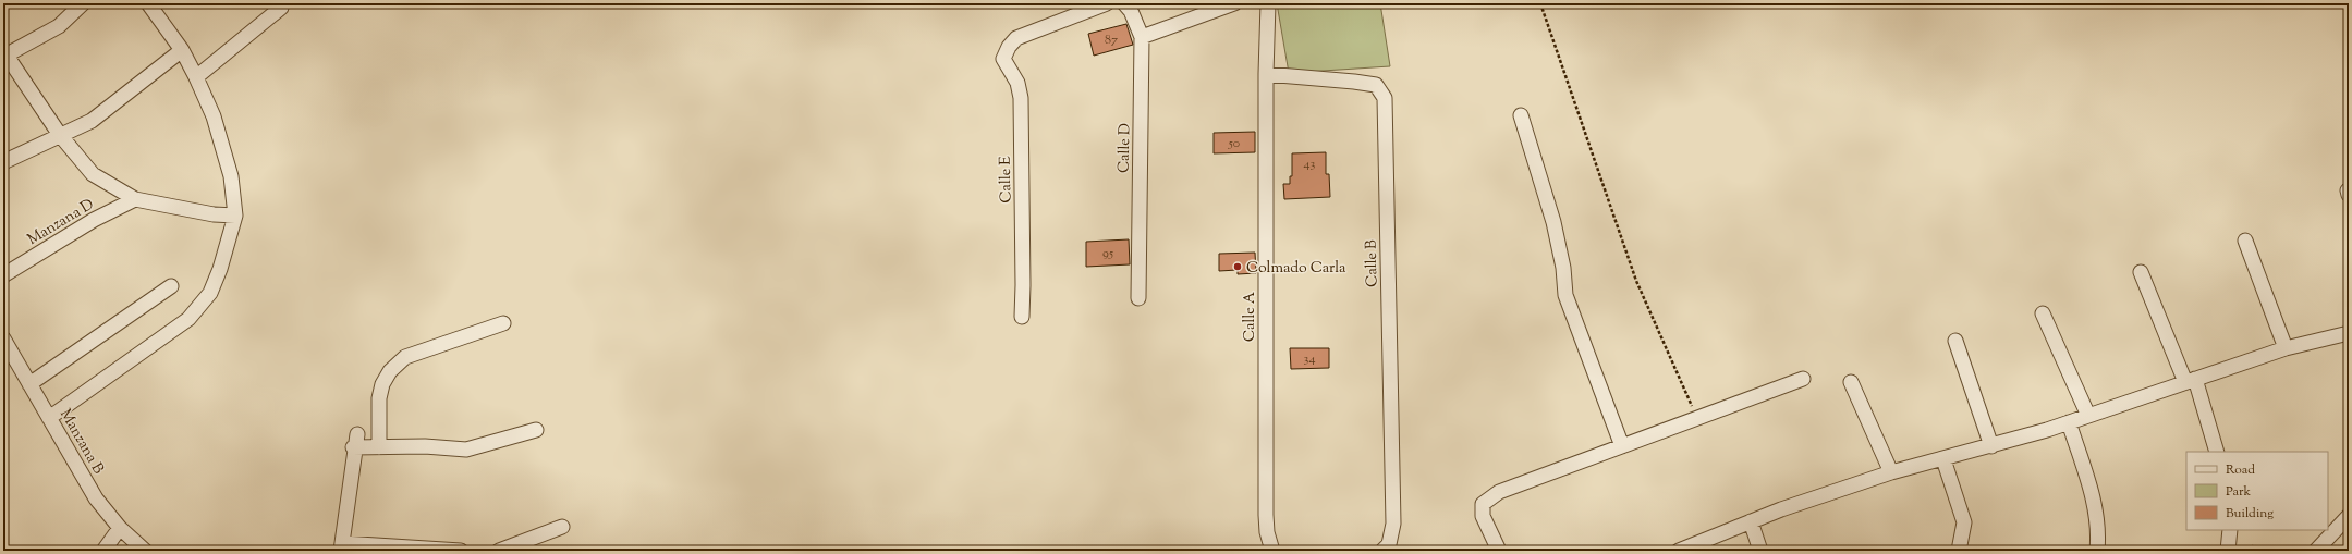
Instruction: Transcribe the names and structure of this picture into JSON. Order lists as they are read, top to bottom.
{
  "streets": {
    "street": [
      "Calle D",
      "Calle E",
      "Manzana D",
      "Calle B",
      "Calle A",
      "Manzana B"
    ]
  },
  "crossings": [
    ["Calle B", "Calle A"]
  ],
  "places": ["Colmado Carla"],
  "house_numbers": [
    "87",
    "50",
    "43",
    "95",
    "34"
  ],
  "legend": ["Road", "Park", "Building"]
}
